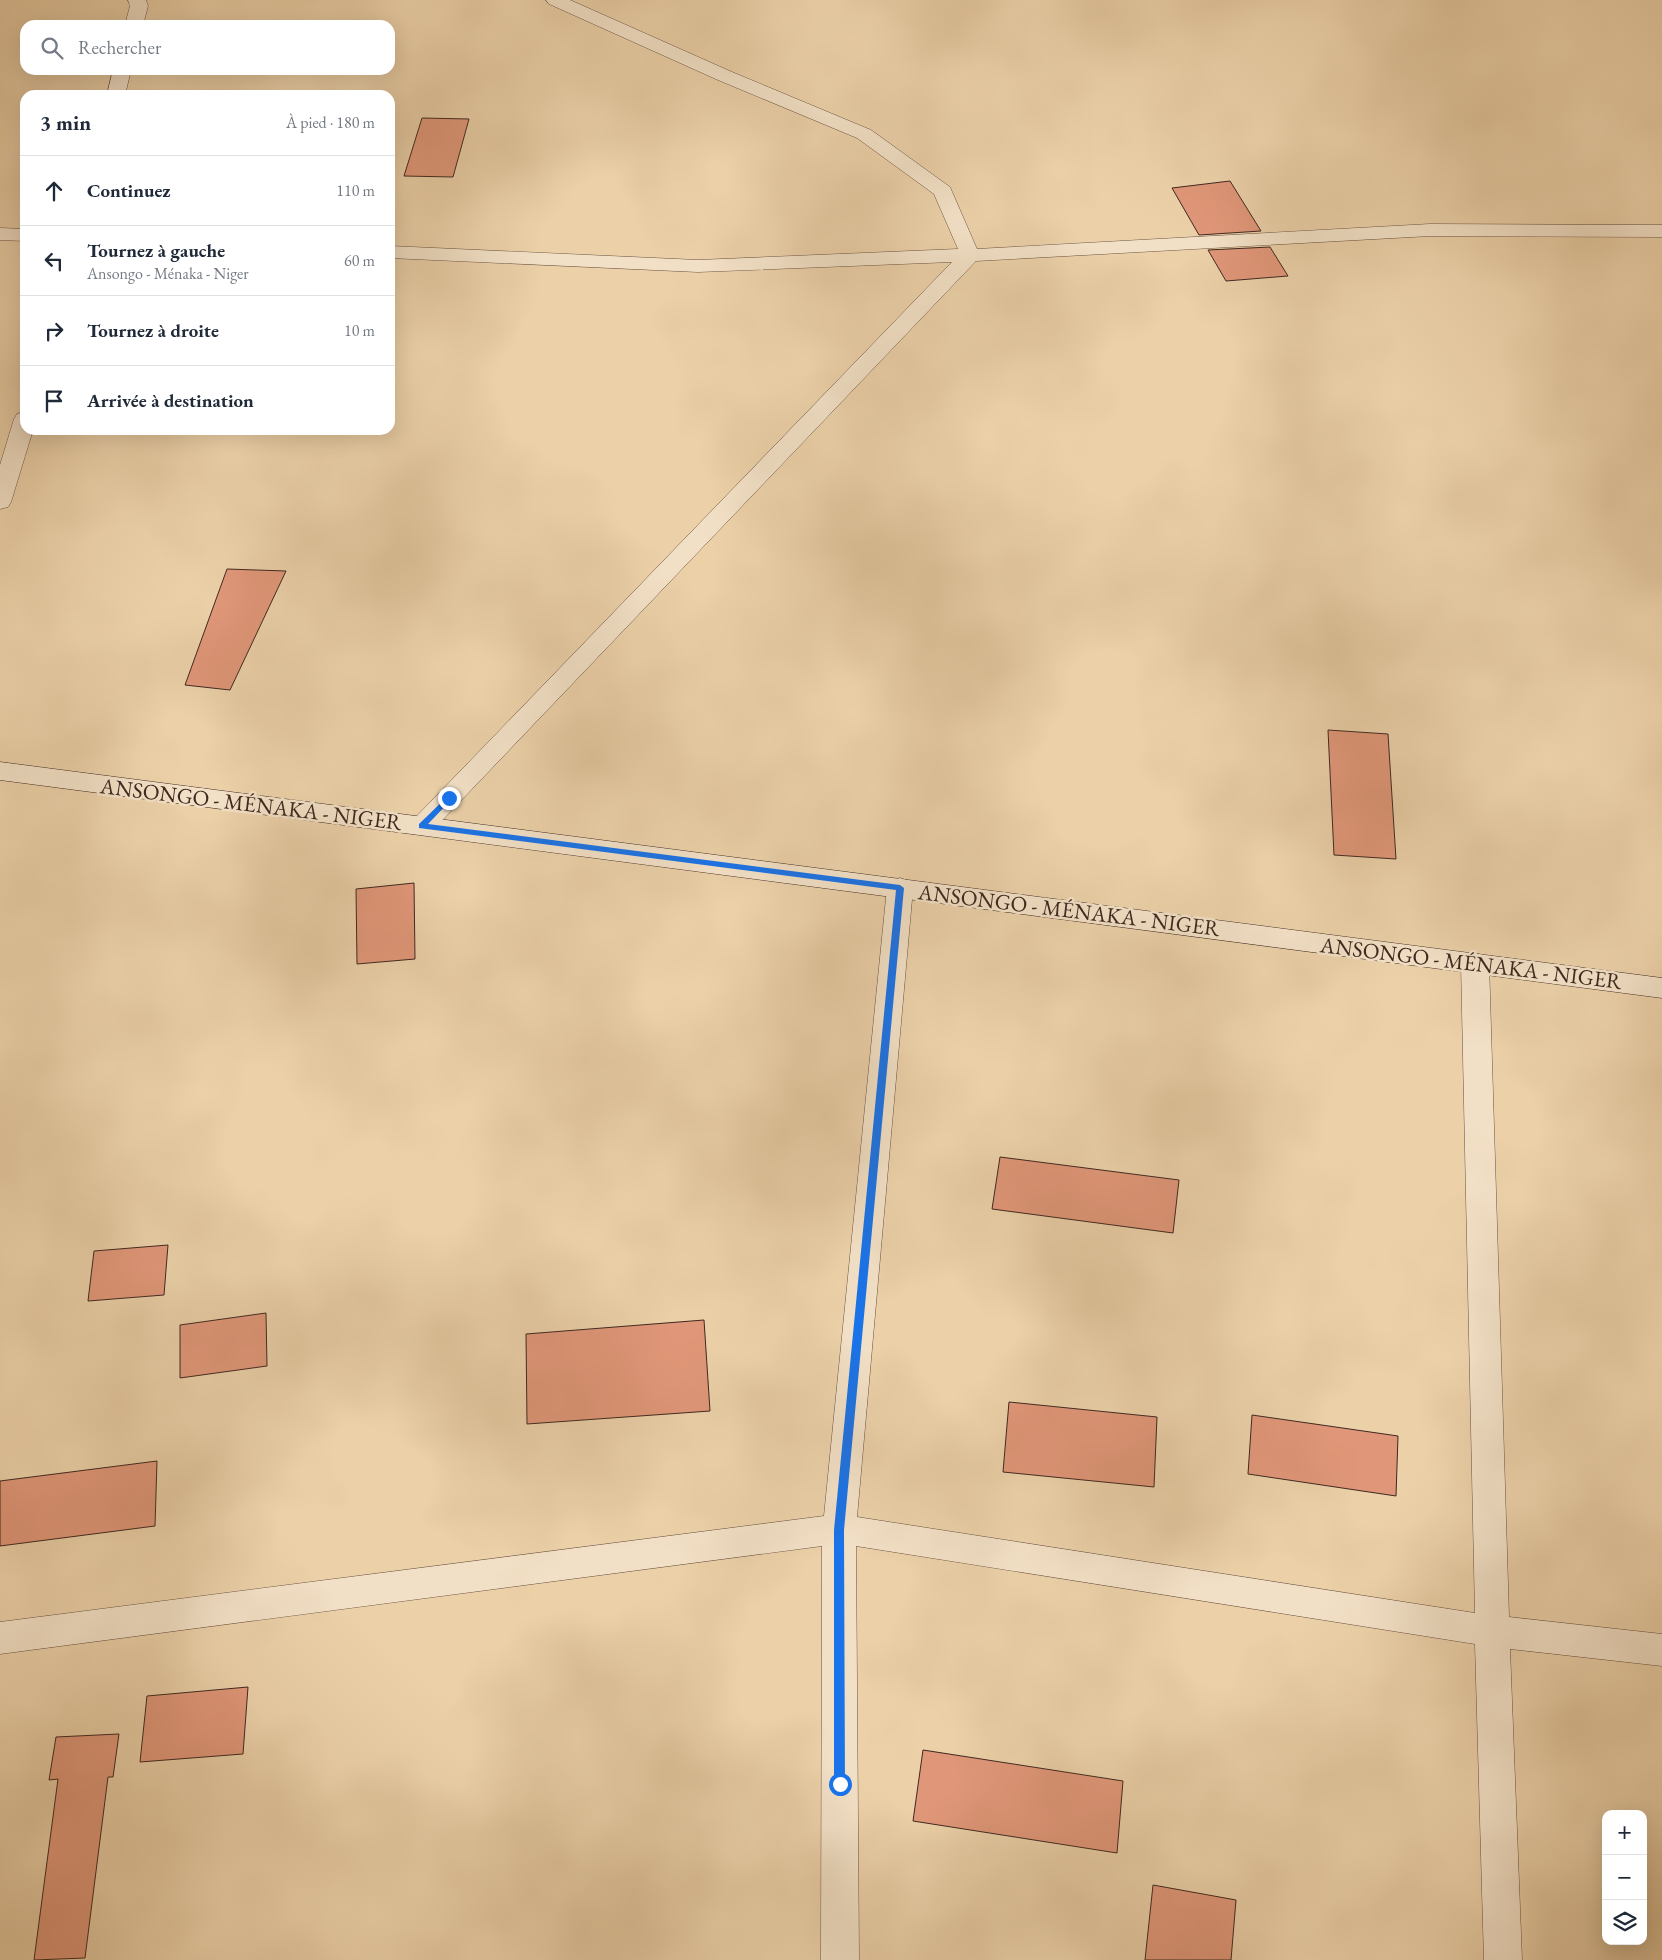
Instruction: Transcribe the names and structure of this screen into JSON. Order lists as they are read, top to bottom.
{
  "streets": {
    "street": ["ANSONGO - MÉNAKA - NIGER"]
  },
  "page": {
    "search": "Rechercher",
    "heading": ["3 min", "À pied · 180 m"],
    "list": [
      ["Continuez", "110 m"],
      ["Tournez à gauche", "Ansongo - Ménaka - Niger", "60 m"],
      ["Tournez à droite", "10 m"],
      "Arrivée à destination"
    ],
    "map_buttons": ["+", "−"]
  }
}
